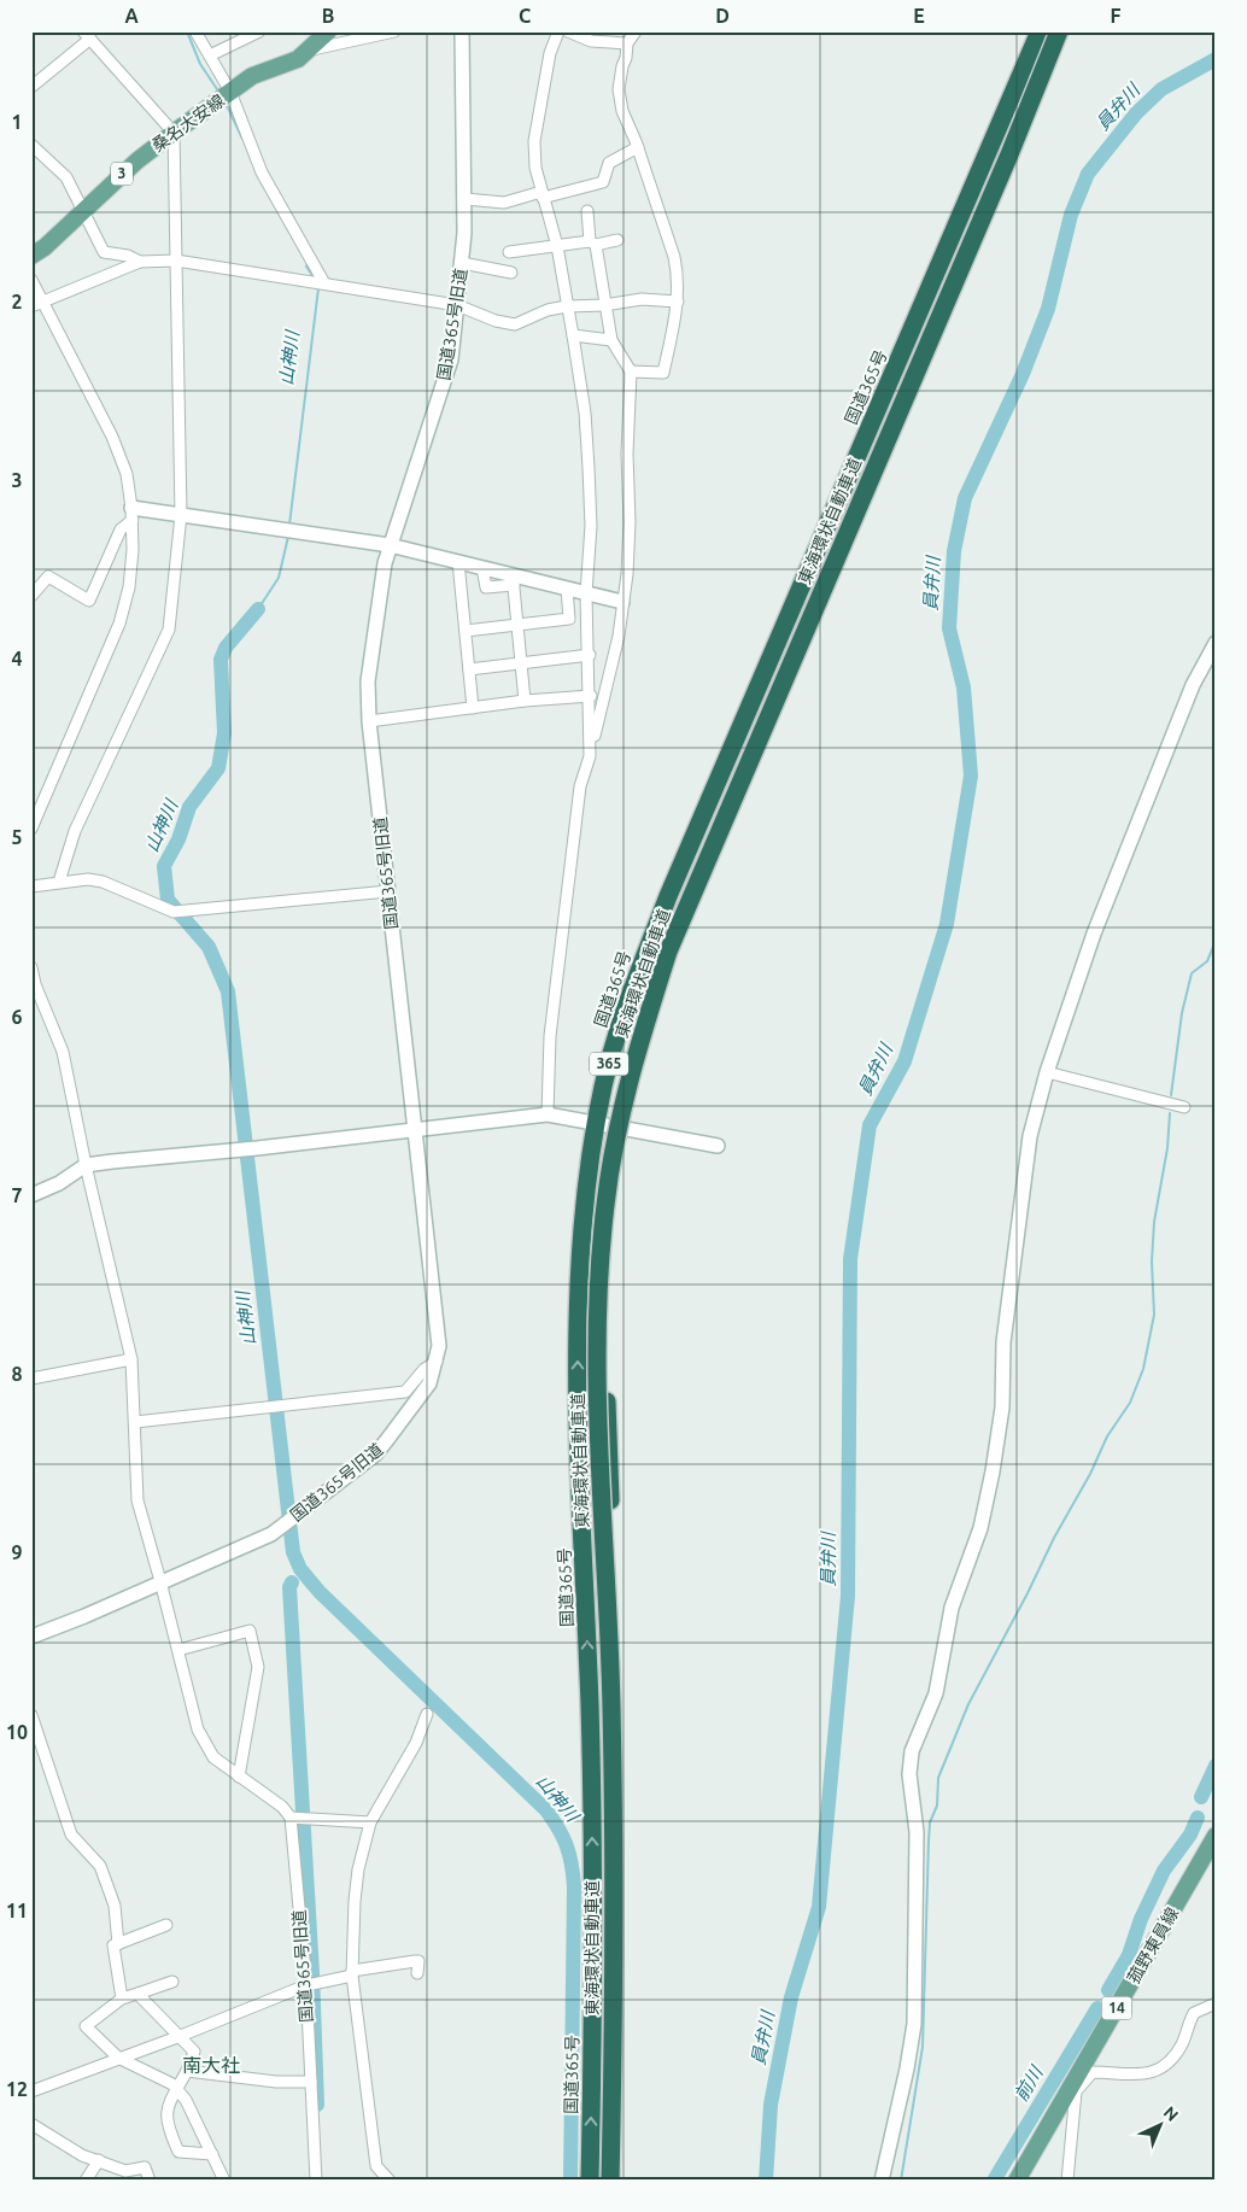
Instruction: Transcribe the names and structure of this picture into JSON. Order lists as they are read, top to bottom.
{
  "streets": {
    "highway": ["国道365号", "東海環状自動車道", "365"],
    "main road": [
      "桑名大安線",
      "3",
      "菰野東員線",
      "14"
    ],
    "street": ["国道365号旧道"]
  },
  "districts": ["南大社"],
  "water": ["員弁川", "山神川", "前川"],
  "north": "top right",
  "grid": {
    "columns": [
      "A",
      "B",
      "C",
      "D",
      "E",
      "F"
    ],
    "rows": [
      "1",
      "2",
      "3",
      "4",
      "5",
      "6",
      "7",
      "8",
      "9",
      "10",
      "11",
      "12"
    ]
  }
}
